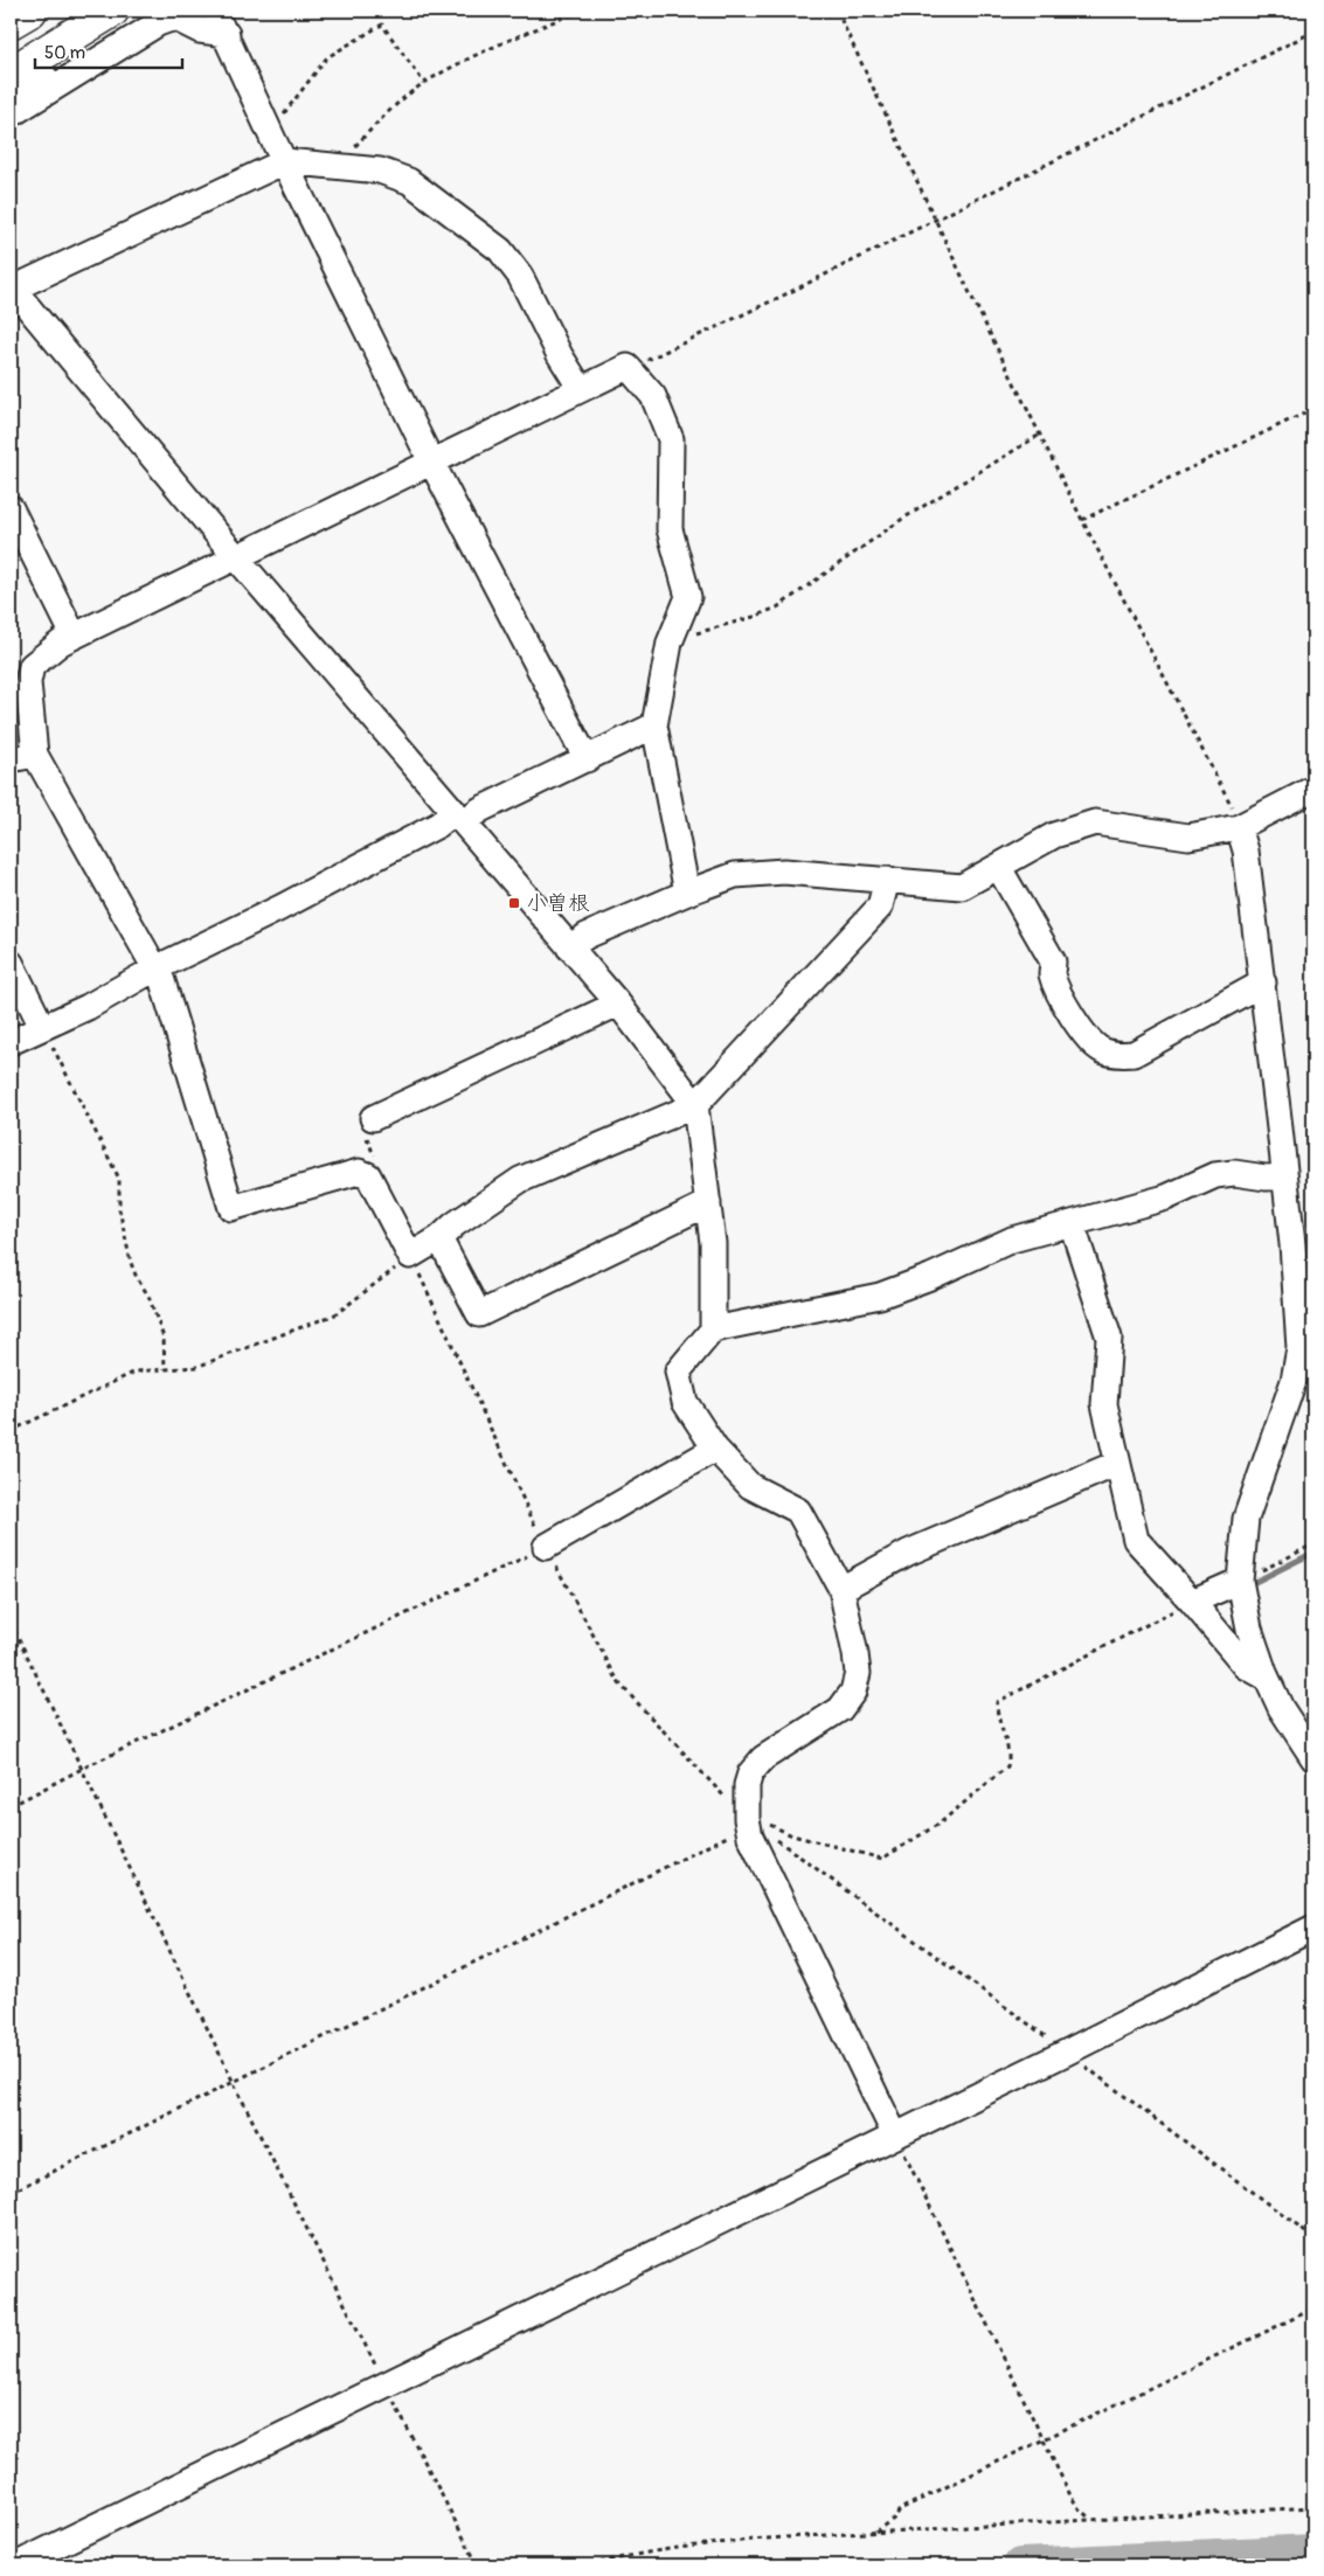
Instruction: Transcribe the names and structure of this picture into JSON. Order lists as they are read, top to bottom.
{
  "places": {
    "transit": ["小曽根"]
  },
  "scale_bar": "50 m"
}
